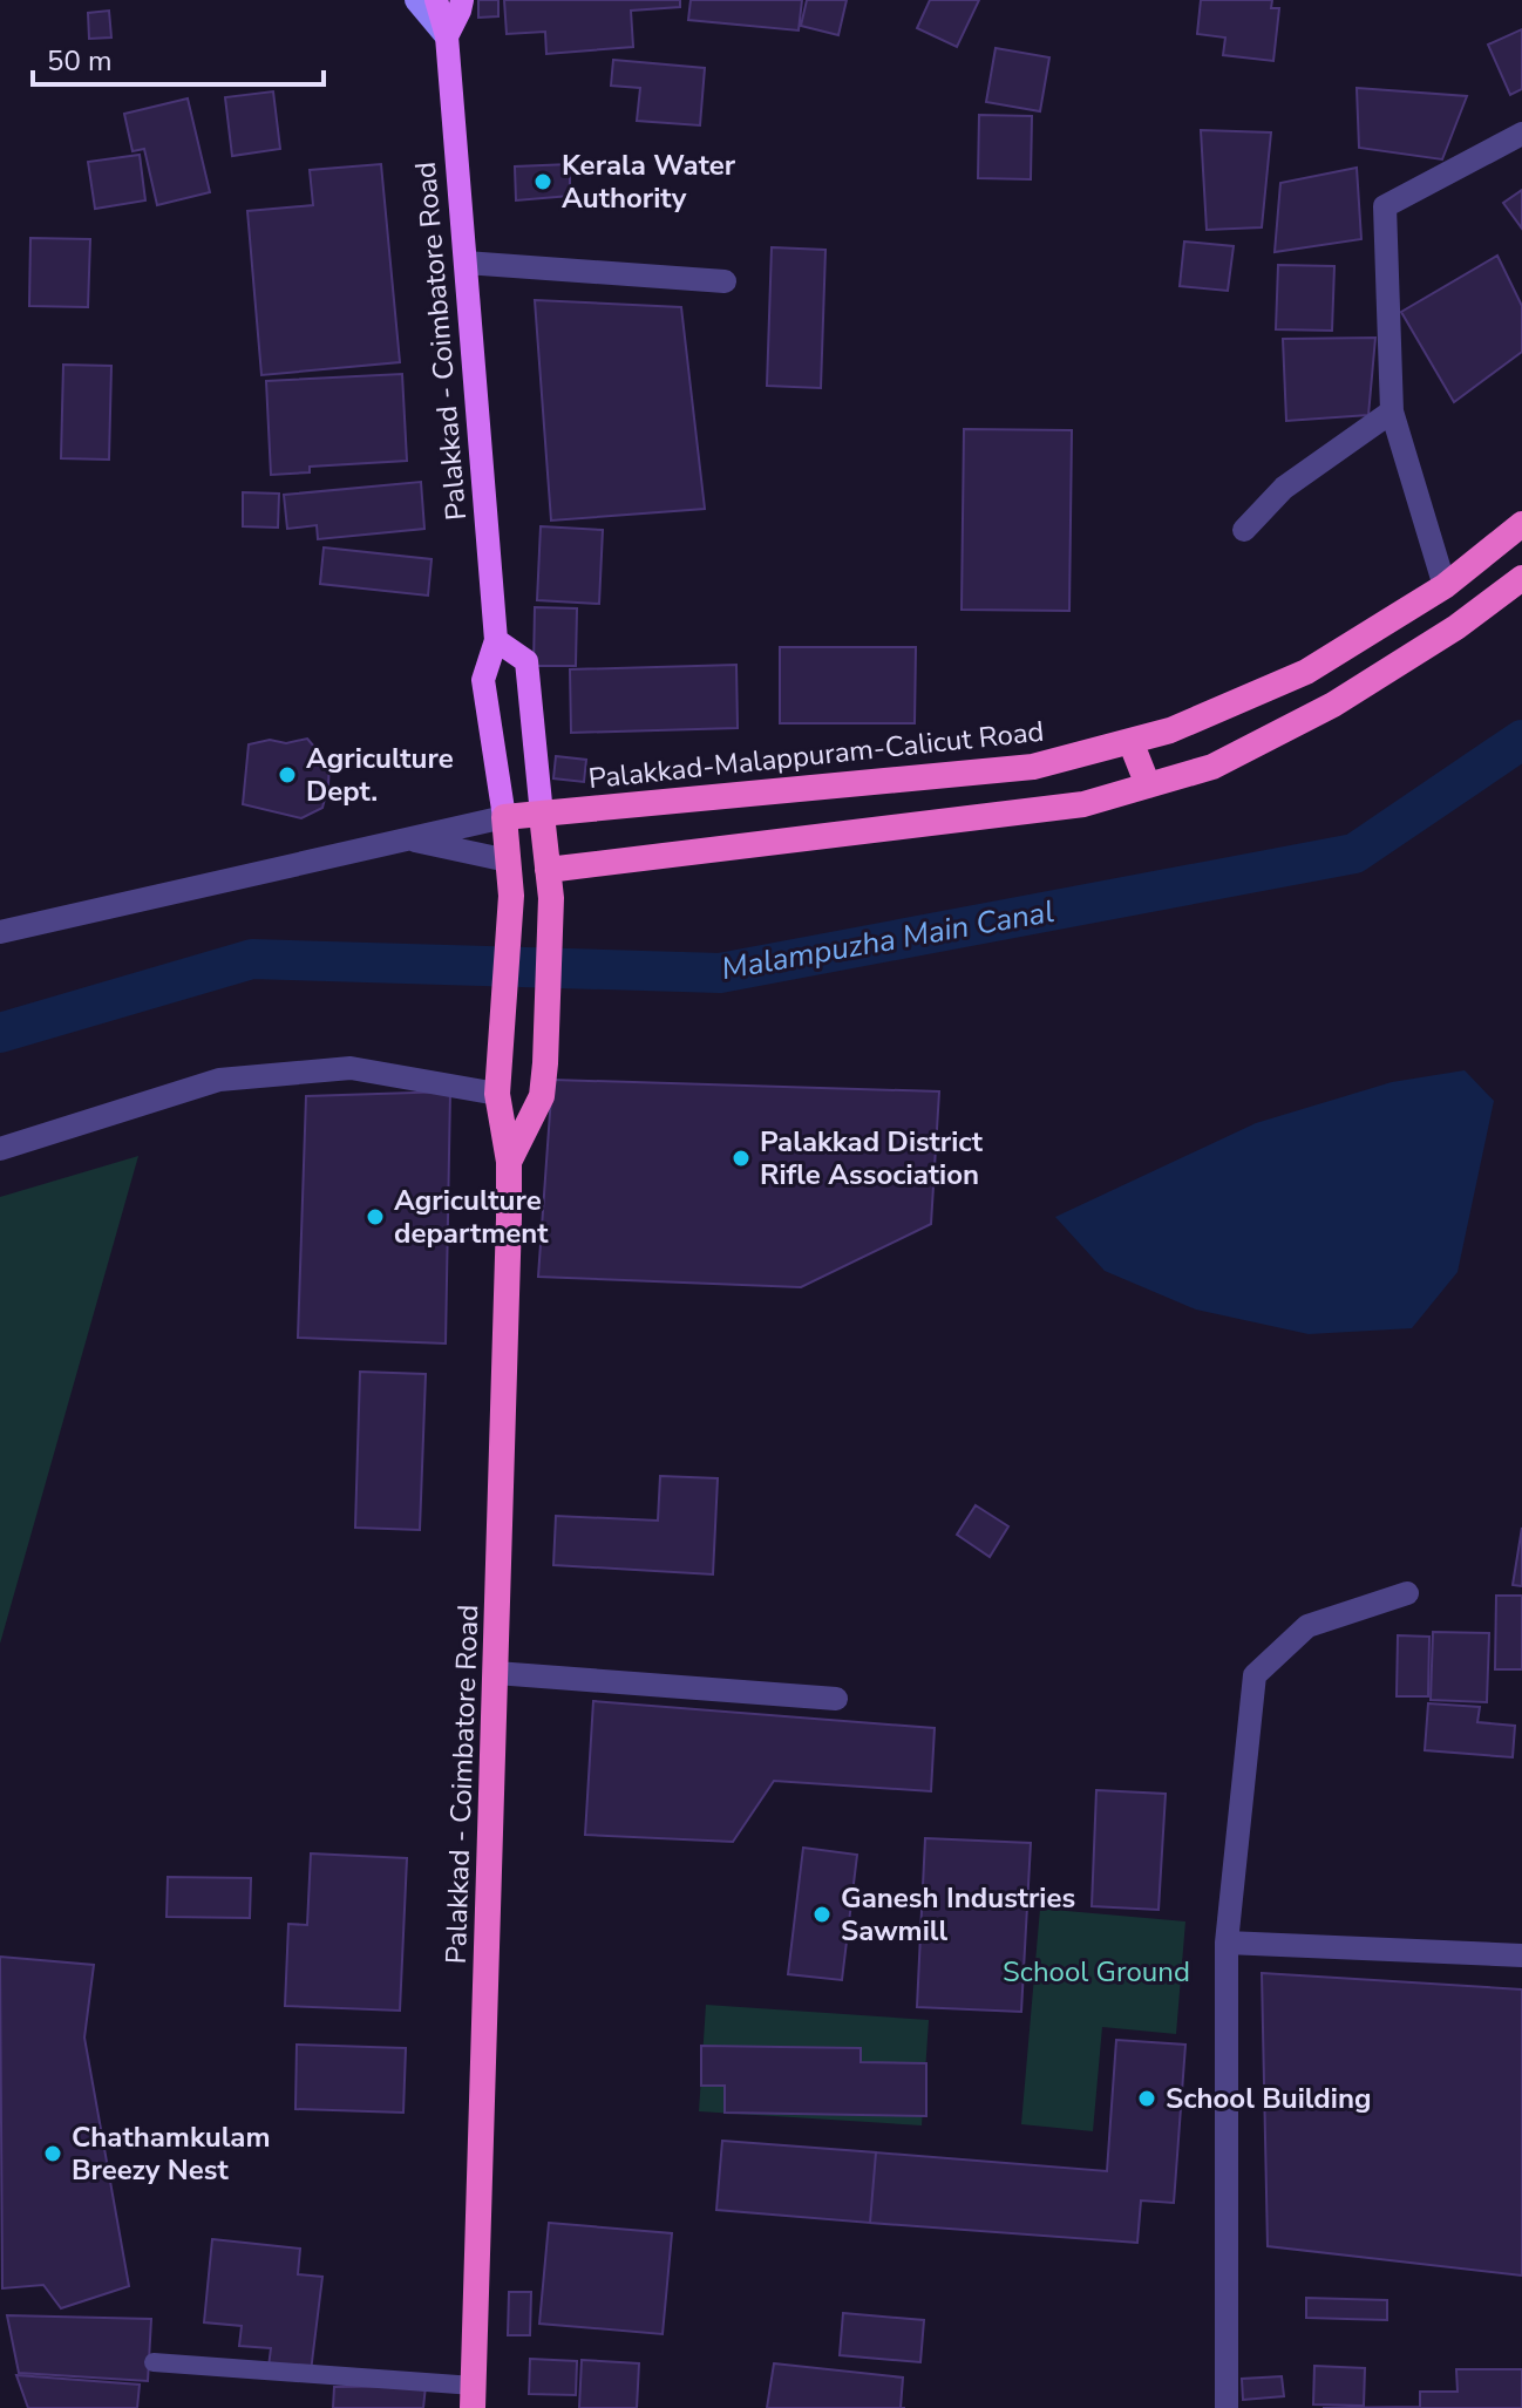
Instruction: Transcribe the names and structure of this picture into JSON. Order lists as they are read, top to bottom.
{
  "streets": {
    "highway": ["Palakkad - Coimbatore Road", "Palakkad-Malappuram-Calicut Road"]
  },
  "crossings": [
    ["Palakkad - Coimbatore Road", "Palakkad-Malappuram-Calicut Road"]
  ],
  "water": ["Malampuzha Main Canal"],
  "parks": ["School Ground"],
  "places": [
    "Kerala Water Authority",
    "Agriculture Dept.",
    "Palakkad District Rifle Association",
    "Agriculture department",
    "Ganesh Industries Sawmill",
    "School Building",
    "Chathamkulam Breezy Nest"
  ],
  "scale_bar": "50 m"
}
